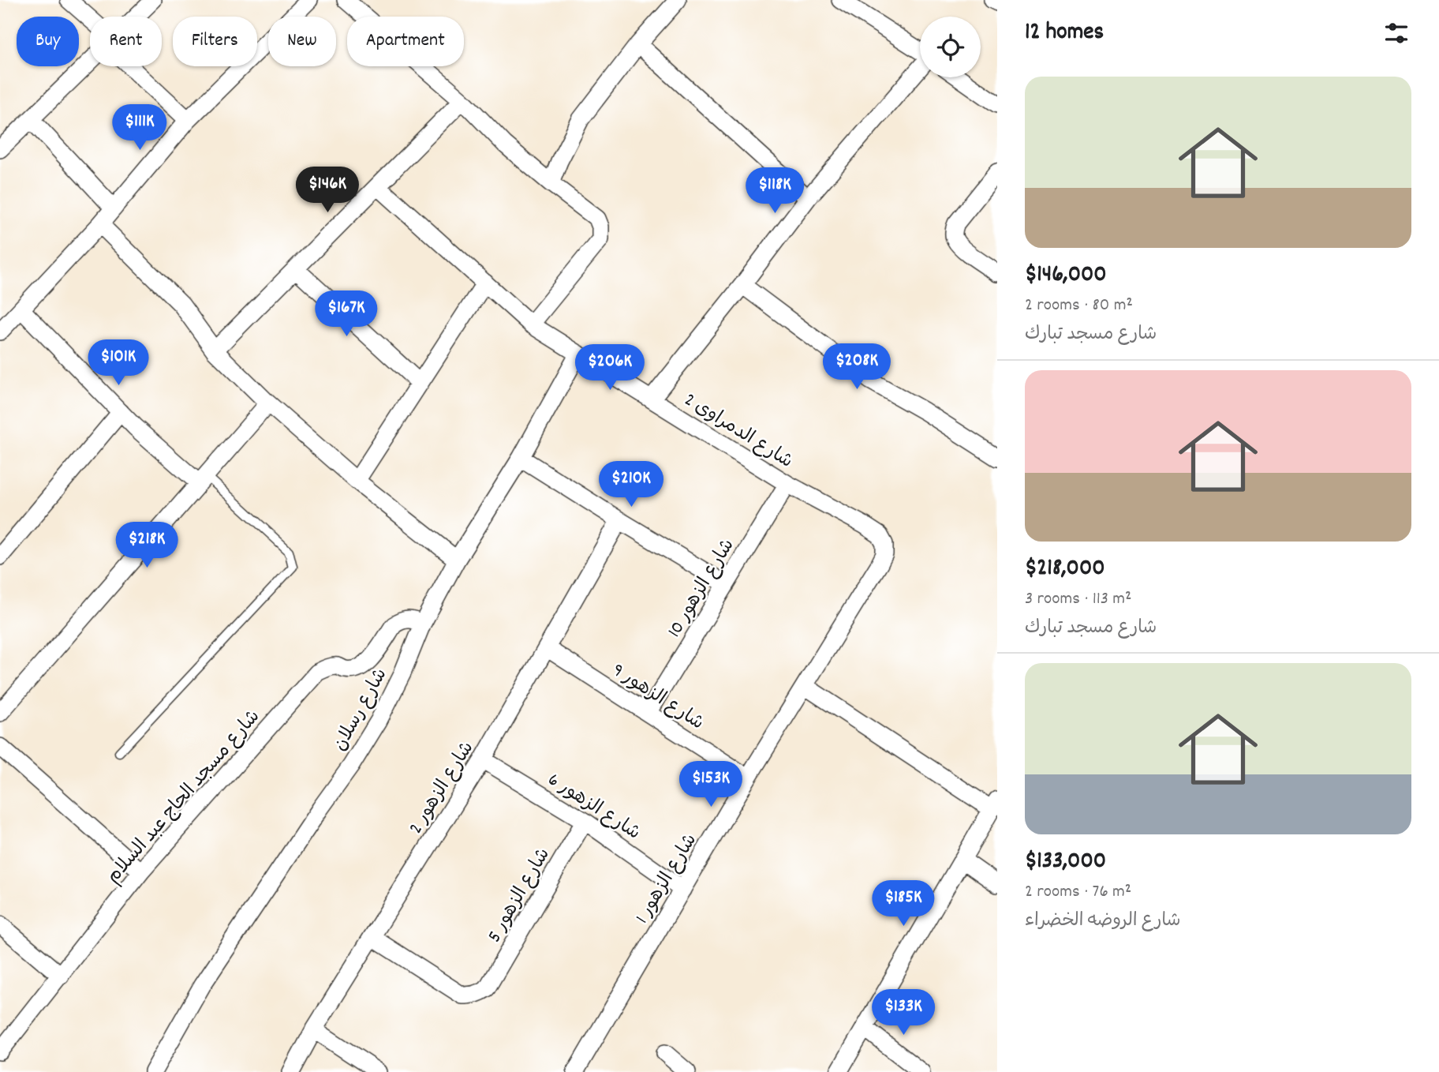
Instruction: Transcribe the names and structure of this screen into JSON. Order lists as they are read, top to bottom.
{
  "streets": {
    "street": [
      "شارع الدمراوى 2",
      "شارع الزهور 10",
      "شارع الزهور 9",
      "شارع رسلان",
      "شارع الزهور 2",
      "شارع مسجد الحاج عبد السلام",
      "شارع الزهور 6",
      "شارع الزهور 1",
      "شارع الزهور 5"
    ]
  },
  "crossings": [
    ["شارع الدمراوى 2", "شارع الزهور 10"],
    ["شارع الدمراوى 2", "شارع رسلان"],
    ["شارع الدمراوى 2", "شارع الزهور 1"],
    ["شارع الزهور 10", "شارع الزهور 9"],
    ["شارع الزهور 9", "شارع الزهور 2"],
    ["شارع الزهور 9", "شارع الزهور 1"],
    ["شارع رسلان", "شارع مسجد الحاج عبد السلام"],
    ["شارع الزهور 2", "شارع الزهور 6"],
    ["شارع الزهور 2", "شارع الزهور 5"],
    ["شارع الزهور 6", "شارع الزهور 1"],
    ["شارع الزهور 6", "شارع الزهور 5"]
  ],
  "page": {
    "heading": "12 homes",
    "chip": [
      "Buy",
      "Rent",
      "Filters",
      "New",
      "Apartment"
    ],
    "list": [
      {
        "name": "$146,000",
        "note": "2 rooms · 80 m² · شارع مسجد تبارك"
      },
      {
        "name": "$218,000",
        "note": "3 rooms · 113 m² · شارع مسجد تبارك"
      },
      {
        "name": "$133,000",
        "note": "2 rooms · 76 m² · شارع الروضه الخضراء"
      }
    ],
    "price": [
      "$111K",
      "$146K",
      "$118K",
      "$167K",
      "$101K",
      "$208K",
      "$206K",
      "$210K",
      "$218K",
      "$153K",
      "$185K",
      "$133K"
    ]
  }
}
